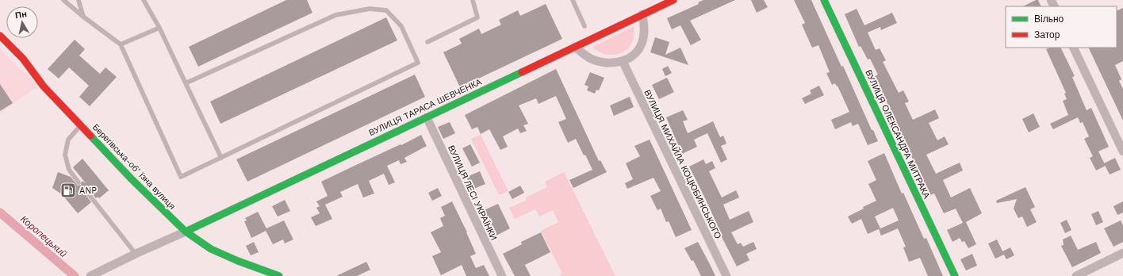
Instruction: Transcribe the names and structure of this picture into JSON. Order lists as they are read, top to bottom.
{
  "streets": {
    "main road": ["ВУЛИЦЯ ТАРАСА ШЕВЧЕНКА", "ВУЛИЦЯ ОЛЕКСАНДРА МИТРАКА", "Берегівська-обʼїзна вулиця"],
    "street": ["ВУЛИЦЯ МИХАЙЛА КОЦЮБИНСЬКОГО", "ВУЛИЦЯ ЛЕСІ УКРАЇНКИ"]
  },
  "crossings": [
    ["ВУЛИЦЯ ТАРАСА ШЕВЧЕНКА", "Берегівська-обʼїзна вулиця"],
    ["ВУЛИЦЯ ТАРАСА ШЕВЧЕНКА", "ВУЛИЦЯ ЛЕСІ УКРАЇНКИ"]
  ],
  "water": ["Коропецький"],
  "places": {
    "fuel station": ["ANP"]
  },
  "legend": ["Вільно", "Затор"],
  "north": "top"
}
